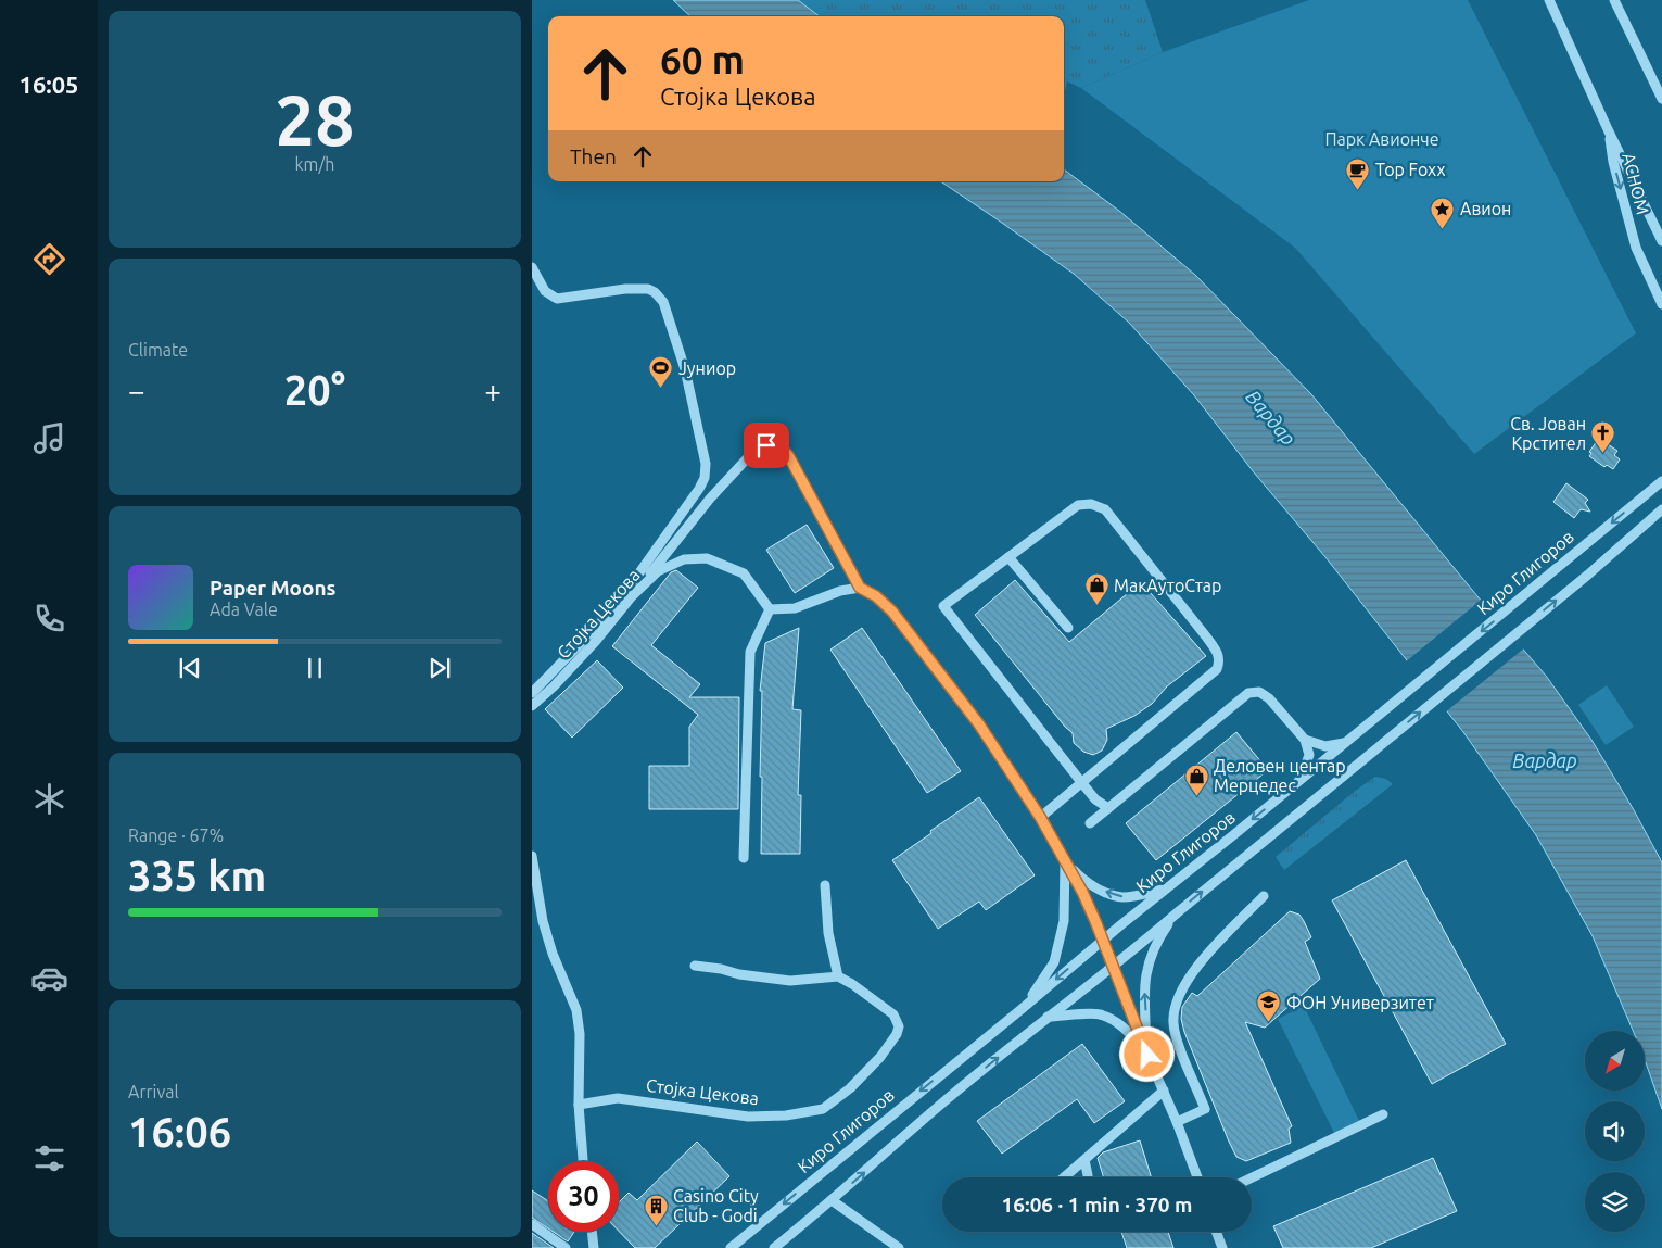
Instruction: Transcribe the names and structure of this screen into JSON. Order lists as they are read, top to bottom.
{
  "streets": {
    "street": ["АСНОМ", "Киро Глигоров", "Стојка Цекова"]
  },
  "water": ["Вардар"],
  "parks": ["Парк Авионче"],
  "places": {
    "cafe": ["Top Foxx"],
    "place": ["Авион"],
    "sports": ["Јуниор"],
    "church": ["Св. Јован Крстител"],
    "shop": ["МакАутоСтар", "Деловен центар Мерцедес"],
    "school or university": ["ФОН Универзитет"],
    "building": ["Casino City Club - Godi"]
  },
  "north": "bottom left",
  "page": {
    "tabs": "16:05",
    "tile": [
      ["28", "km/h"],
      "Climate",
      ["Range · 67%", "335 km"],
      ["Arrival", "16:06"]
    ],
    "turn": ["60 m", "Стојка Цекова"],
    "then": "Then",
    "heat": ["−", "20°", "+"],
    "song": ["Paper Moons", "Ada Vale"],
    "limit": "30",
    "trip": "16:06 · 1 min · 370 m"
  }
}
